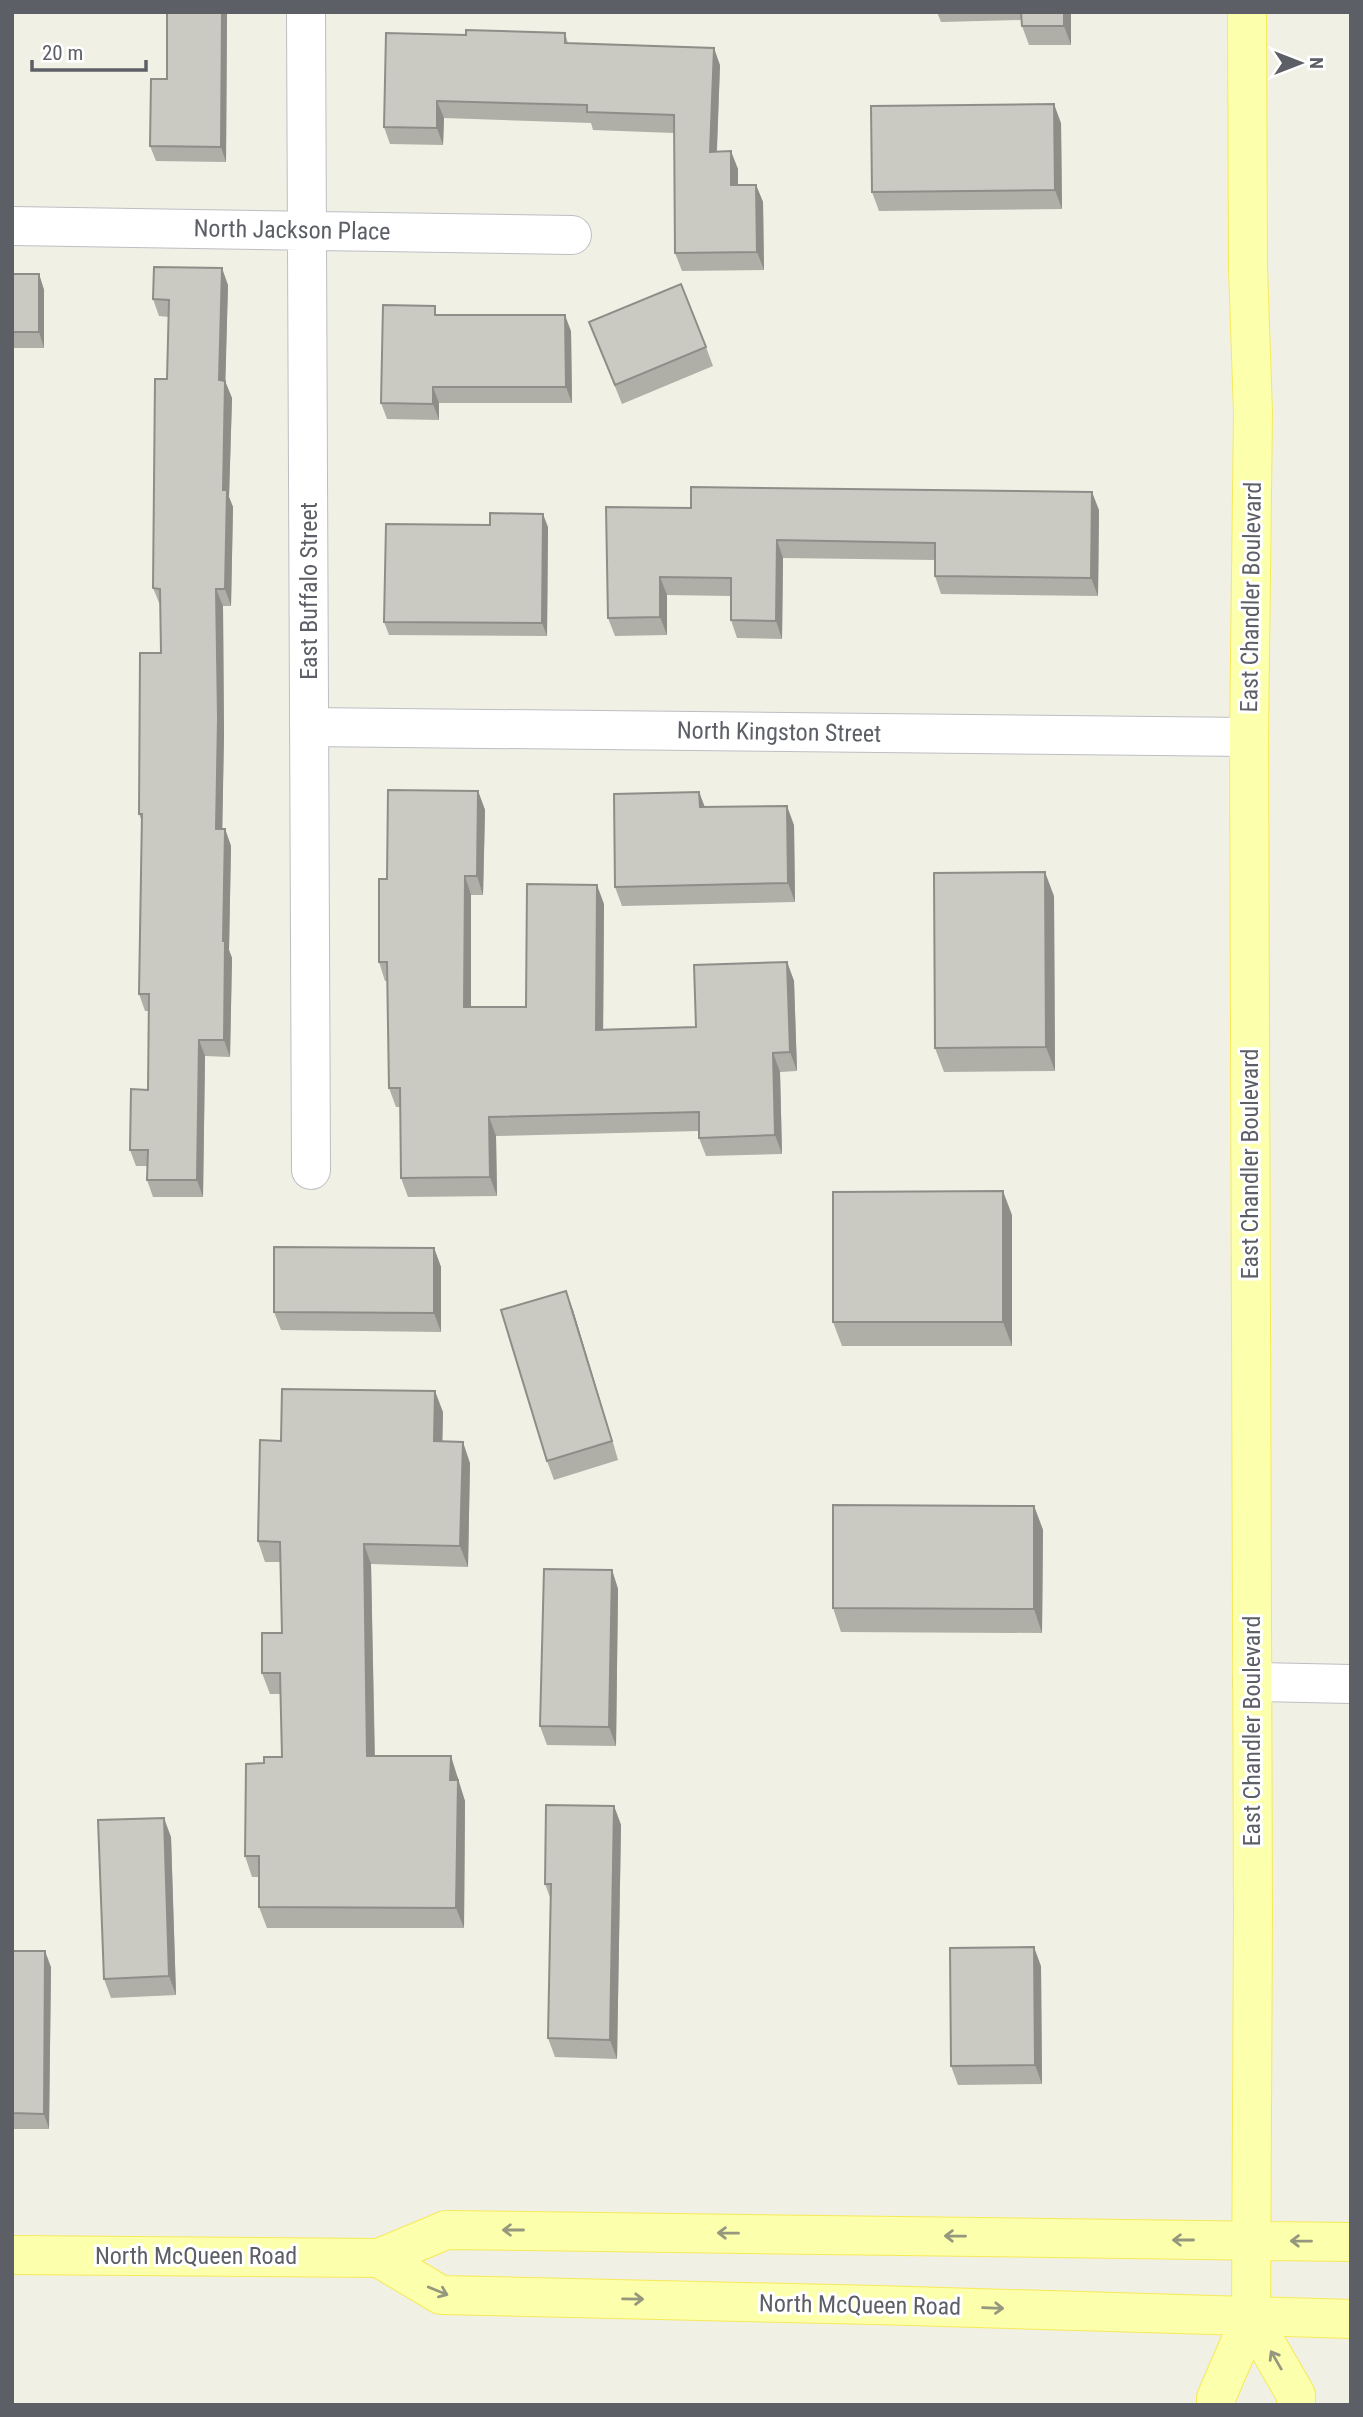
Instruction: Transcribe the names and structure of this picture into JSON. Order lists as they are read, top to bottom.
{
  "streets": {
    "main road": ["East Chandler Boulevard", "North McQueen Road"],
    "street": ["North Jackson Place", "East Buffalo Street", "North Kingston Street"]
  },
  "crossings": [
    ["North Jackson Place", "East Buffalo Street"],
    ["East Buffalo Street", "North Kingston Street"],
    ["East Chandler Boulevard", "North Kingston Street"],
    ["East Chandler Boulevard", "North McQueen Road"]
  ],
  "scale_bar": "20 m",
  "north": "right"
}
